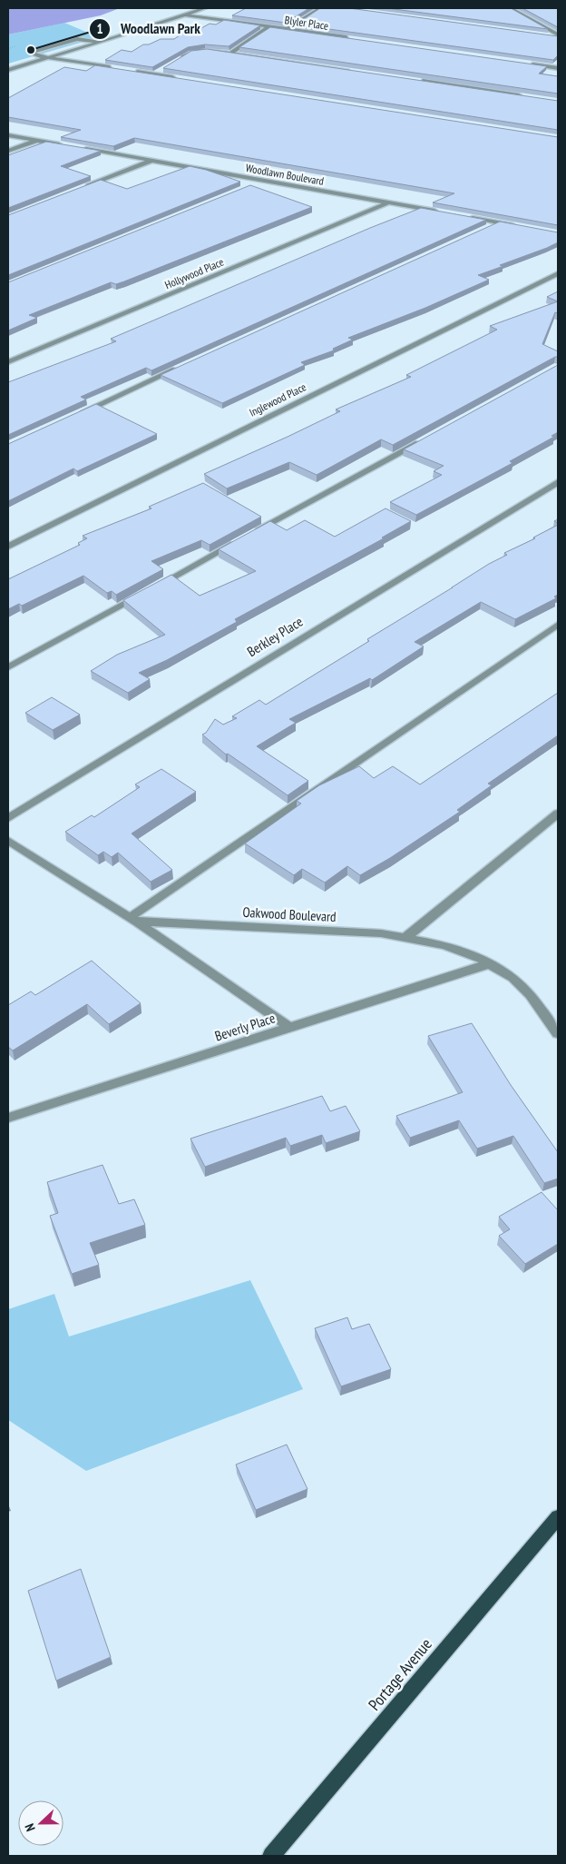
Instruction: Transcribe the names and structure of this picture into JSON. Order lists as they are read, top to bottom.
{
  "streets": {
    "main road": ["Portage Avenue"],
    "street": [
      "Blyler Place",
      "Woodlawn Boulevard",
      "Hollywood Place",
      "Inglewood Place",
      "Berkley Place",
      "Oakwood Boulevard",
      "Beverly Place"
    ]
  },
  "crossings": [
    ["Woodlawn Boulevard", "Hollywood Place"],
    ["Oakwood Boulevard", "Beverly Place"]
  ],
  "places": ["Woodlawn Park"],
  "north": "left"
}
